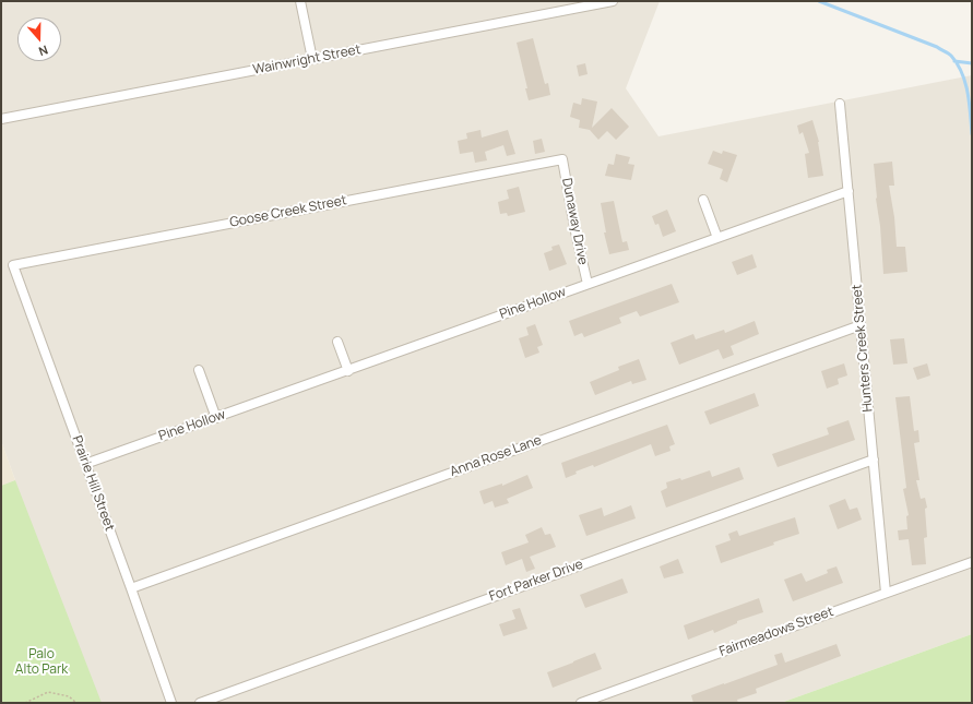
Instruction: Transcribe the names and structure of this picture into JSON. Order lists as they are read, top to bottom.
{
  "streets": {
    "street": [
      "Wainwright Street",
      "Goose Creek Street",
      "Dunaway Drive",
      "Pine Hollow",
      "Hunters Creek Street",
      "Anna Rose Lane",
      "Prairie Hill Street",
      "Fort Parker Drive",
      "Fairmeadows Street"
    ]
  },
  "crossings": [
    ["Goose Creek Street", "Dunaway Drive"],
    ["Goose Creek Street", "Prairie Hill Street"],
    ["Dunaway Drive", "Pine Hollow"],
    ["Pine Hollow", "Hunters Creek Street"],
    ["Pine Hollow", "Prairie Hill Street"],
    ["Hunters Creek Street", "Anna Rose Lane"],
    ["Hunters Creek Street", "Fort Parker Drive"],
    ["Hunters Creek Street", "Fairmeadows Street"],
    ["Anna Rose Lane", "Prairie Hill Street"]
  ],
  "parks": ["Palo Alto Park"],
  "north": "bottom"
}
